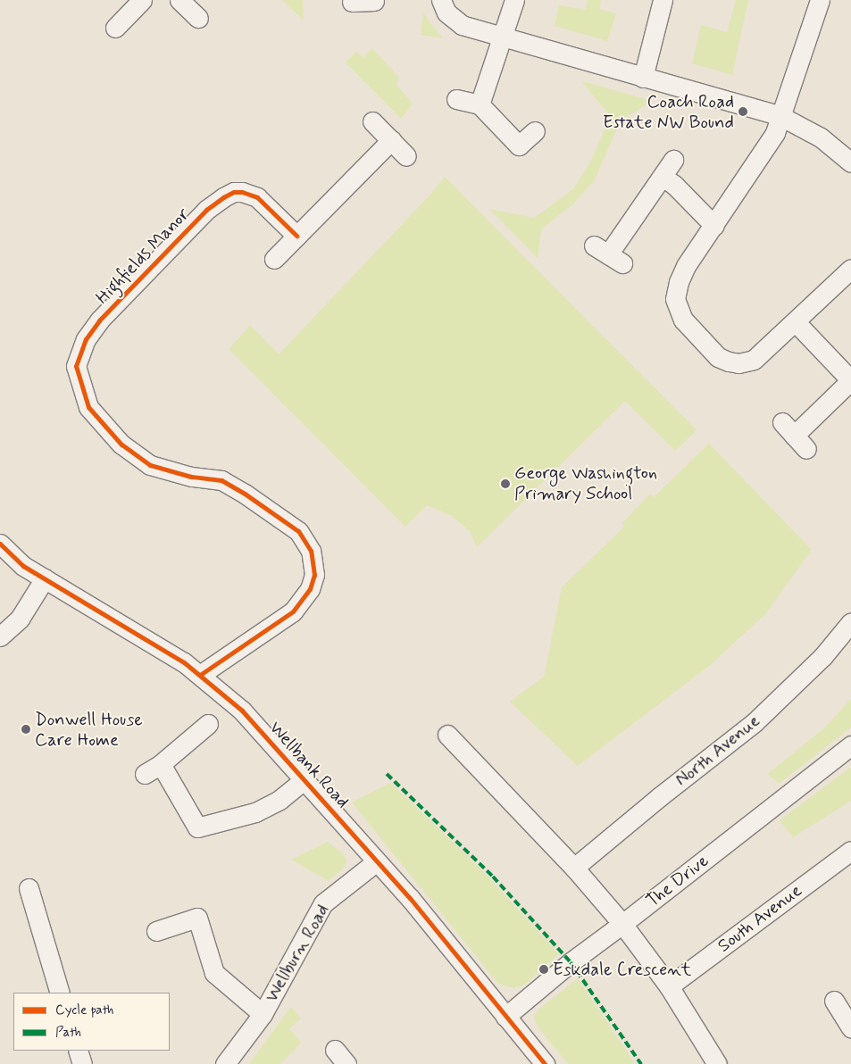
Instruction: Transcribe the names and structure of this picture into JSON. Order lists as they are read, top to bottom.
{
  "streets": {
    "street": [
      "Highfields Manor",
      "North Avenue",
      "Wellbank Road",
      "The Drive",
      "South Avenue",
      "Wellburn Road"
    ]
  },
  "crossings": [
    ["Highfields Manor", "Wellbank Road"],
    ["Wellbank Road", "The Drive"],
    ["Wellbank Road", "Wellburn Road"]
  ],
  "places": [
    "Coach Road Estate NW Bound",
    "George Washington Primary School",
    "Donwell House Care Home",
    "Eskdale Crescent"
  ],
  "legend": ["Cycle path", "Path"]
}
